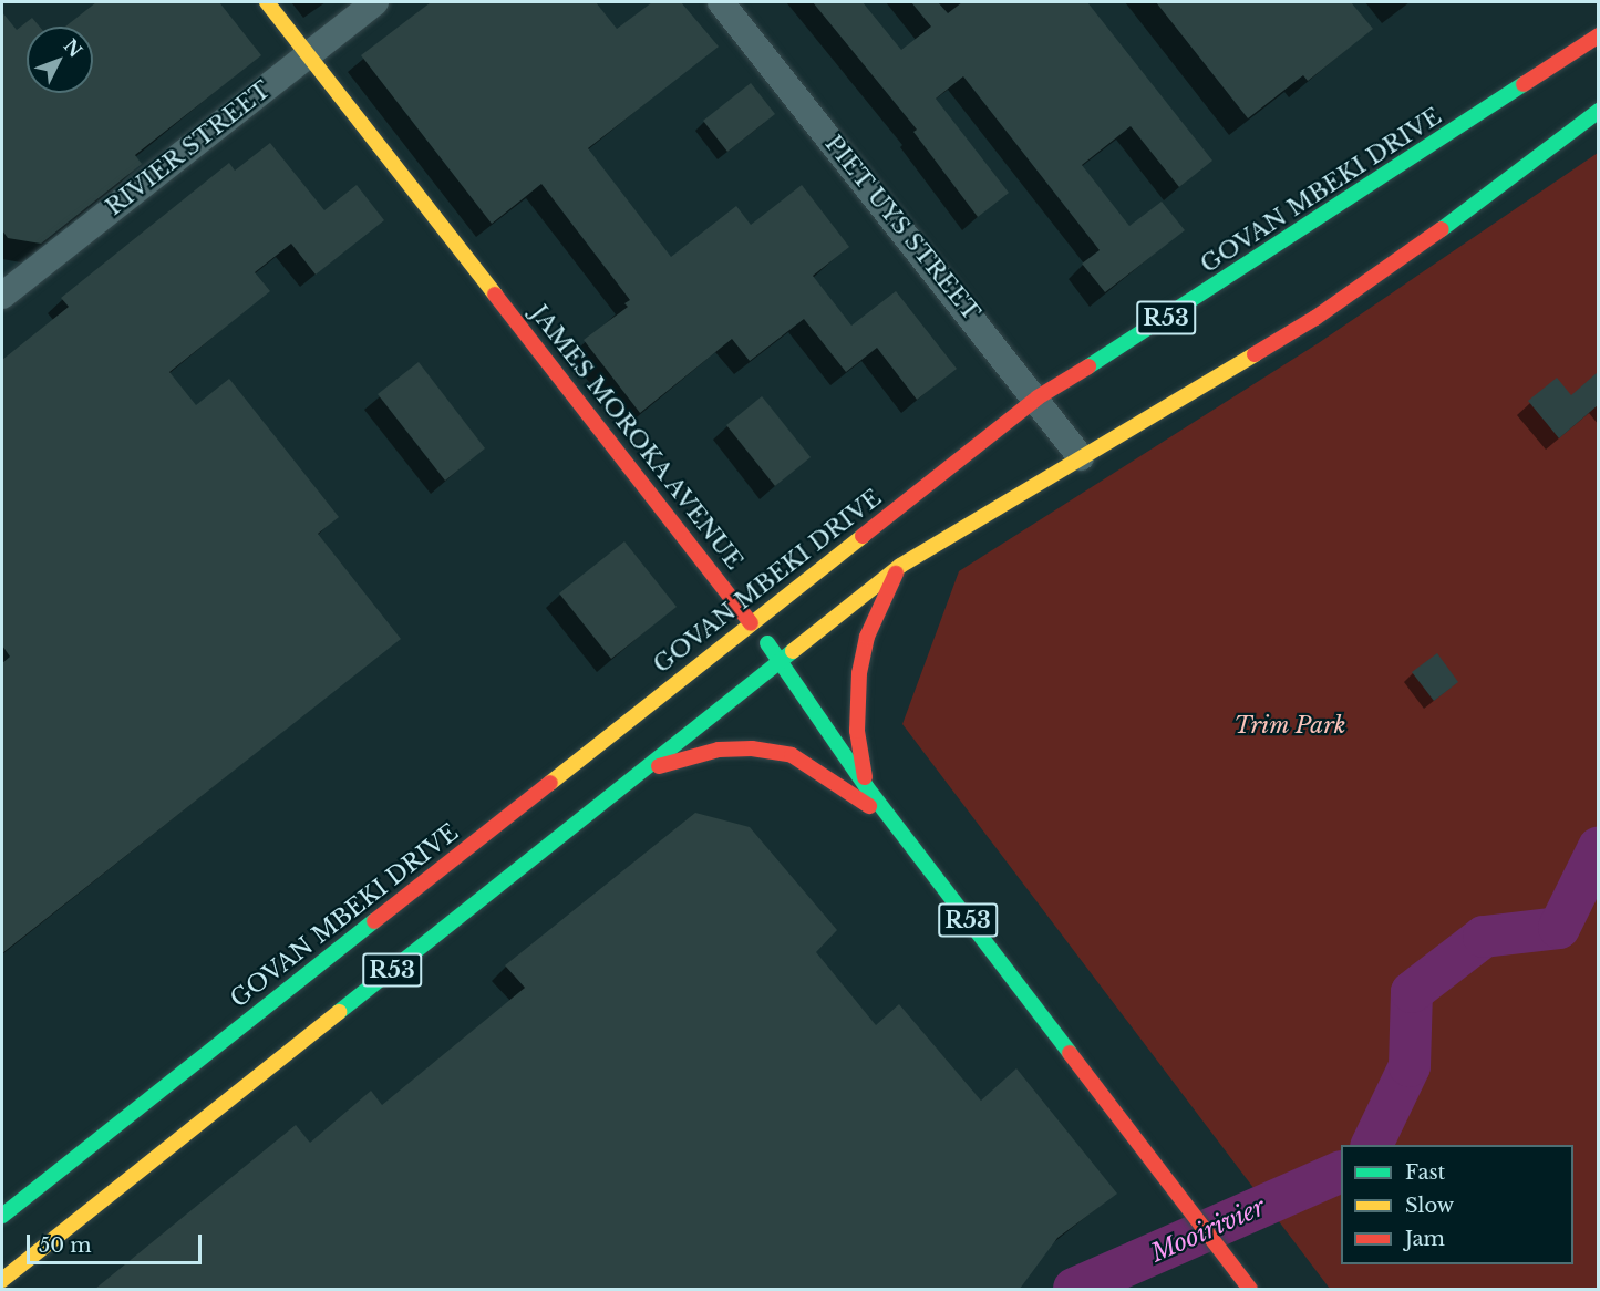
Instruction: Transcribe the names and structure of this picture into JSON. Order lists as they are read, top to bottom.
{
  "streets": {
    "main road": ["GOVAN MBEKI DRIVE", "R53", "JAMES MOROKA AVENUE"],
    "street": ["RIVIER STREET", "PIET UYS STREET"]
  },
  "crossings": [
    ["RIVIER STREET", "JAMES MOROKA AVENUE"],
    ["GOVAN MBEKI DRIVE", "PIET UYS STREET"],
    ["GOVAN MBEKI DRIVE", "JAMES MOROKA AVENUE"],
    ["PIET UYS STREET", "R53"],
    ["R53", "JAMES MOROKA AVENUE"]
  ],
  "water": ["Mooirivier"],
  "parks": ["Trim Park"],
  "legend": ["Fast", "Slow", "Jam"],
  "scale_bar": "50 m",
  "north": "top right"
}
